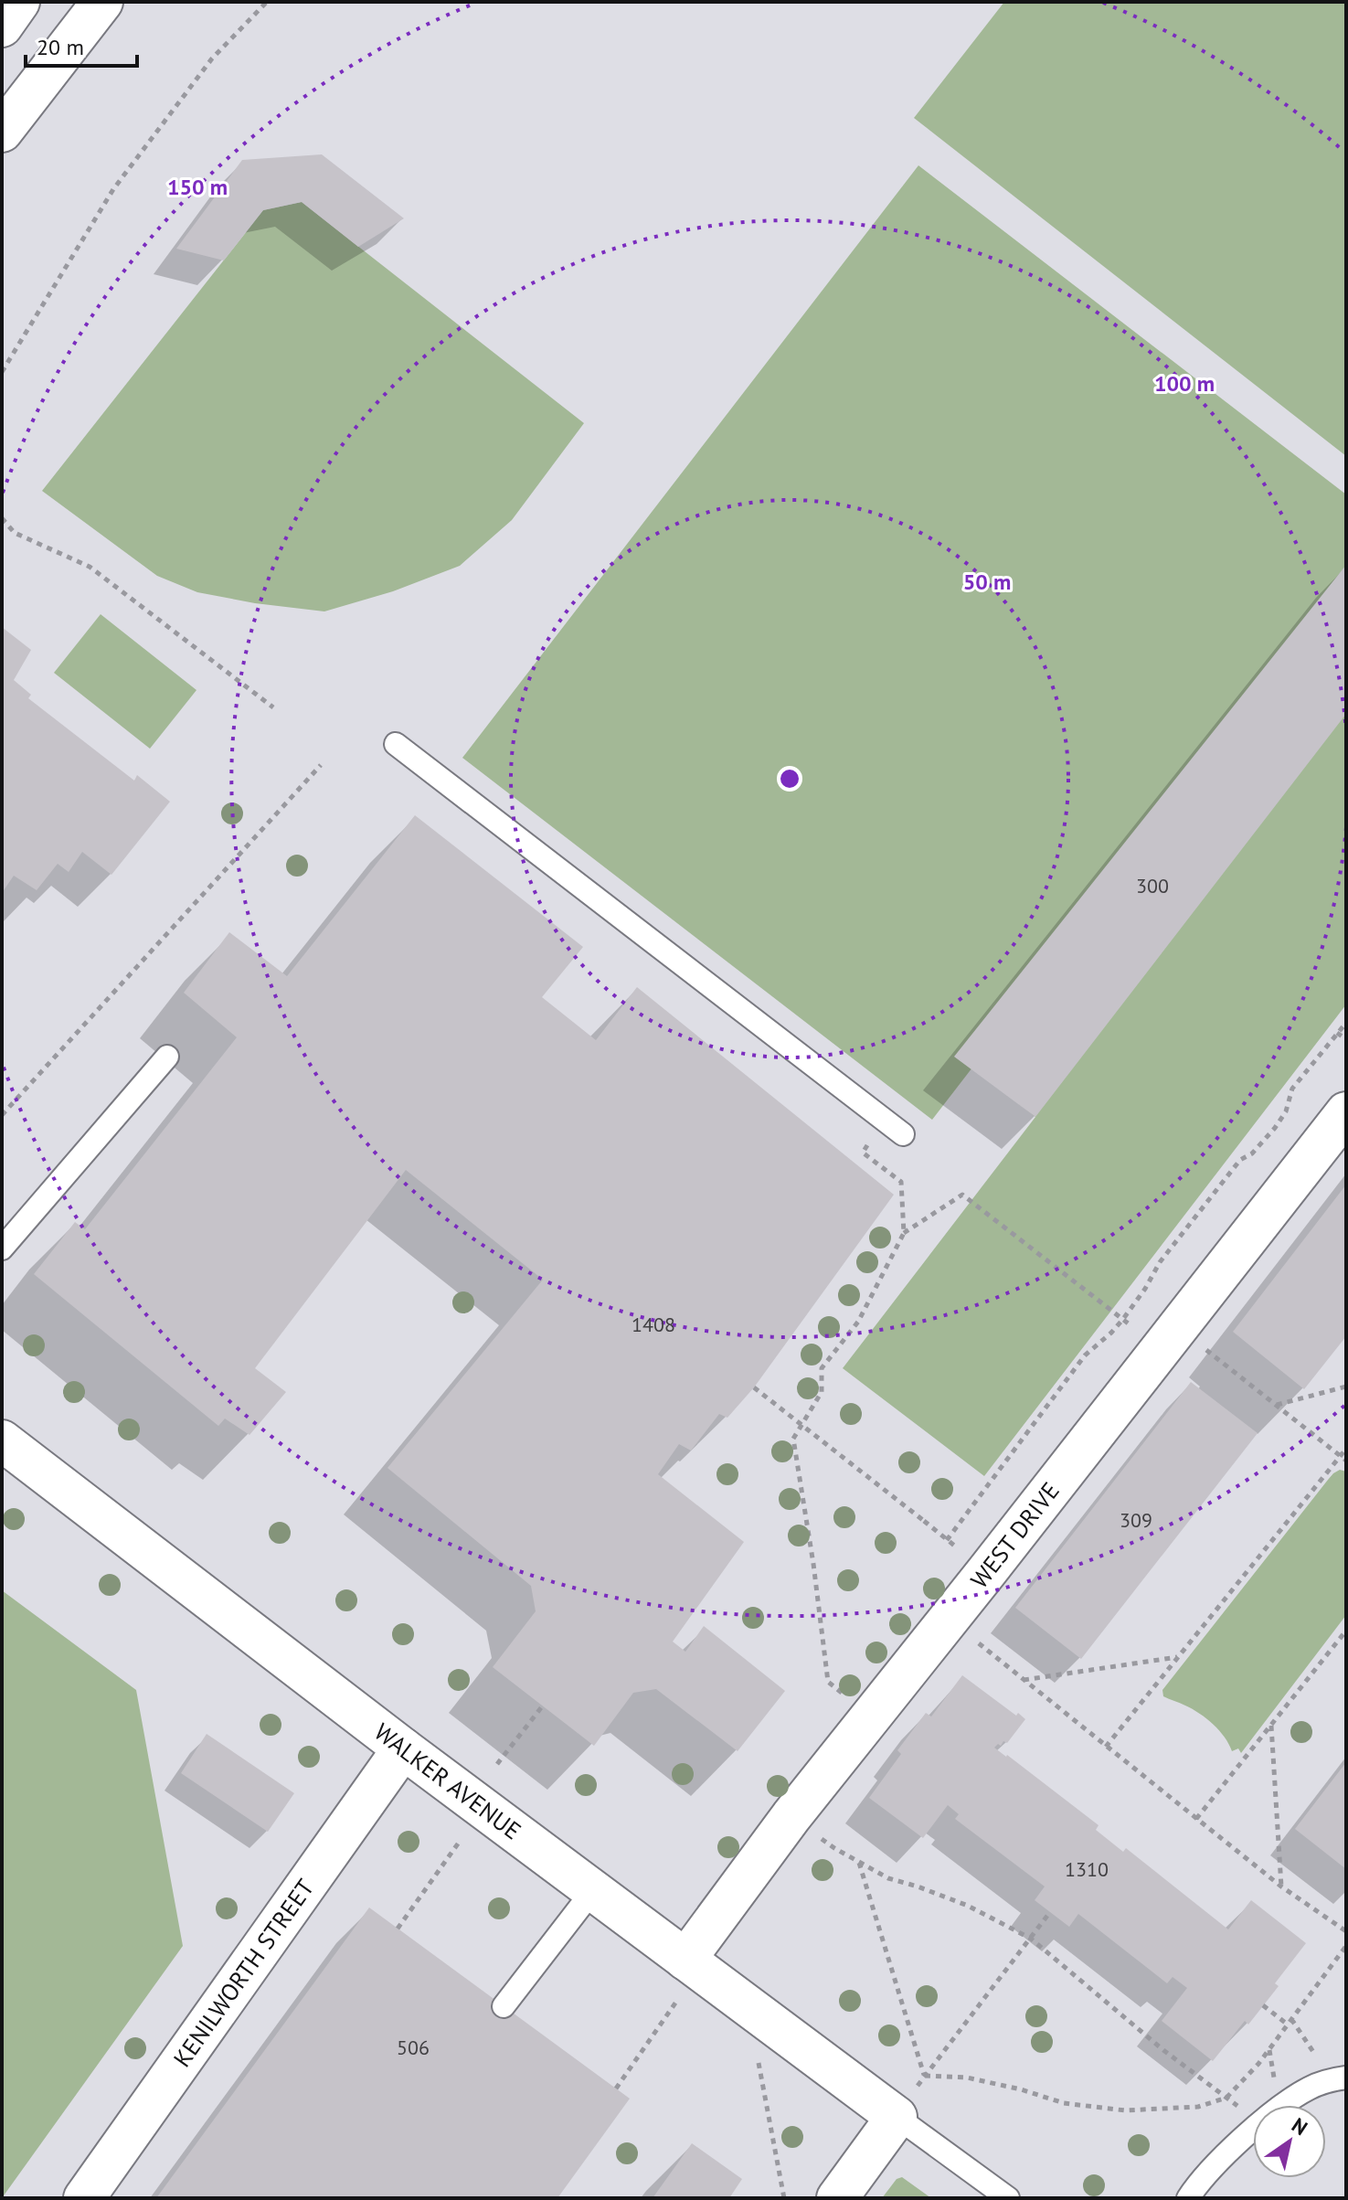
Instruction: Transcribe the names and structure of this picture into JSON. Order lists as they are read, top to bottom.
{
  "streets": {
    "street": ["WEST DRIVE", "WALKER AVENUE", "KENILWORTH STREET"]
  },
  "crossings": [
    ["WEST DRIVE", "WALKER AVENUE"],
    ["WALKER AVENUE", "KENILWORTH STREET"]
  ],
  "house_numbers": [
    "300",
    "1408",
    "309",
    "1310",
    "506"
  ],
  "scale_bar": "20 m",
  "north": "top right",
  "rings": ["150 m", "100 m", "50 m"]
}
